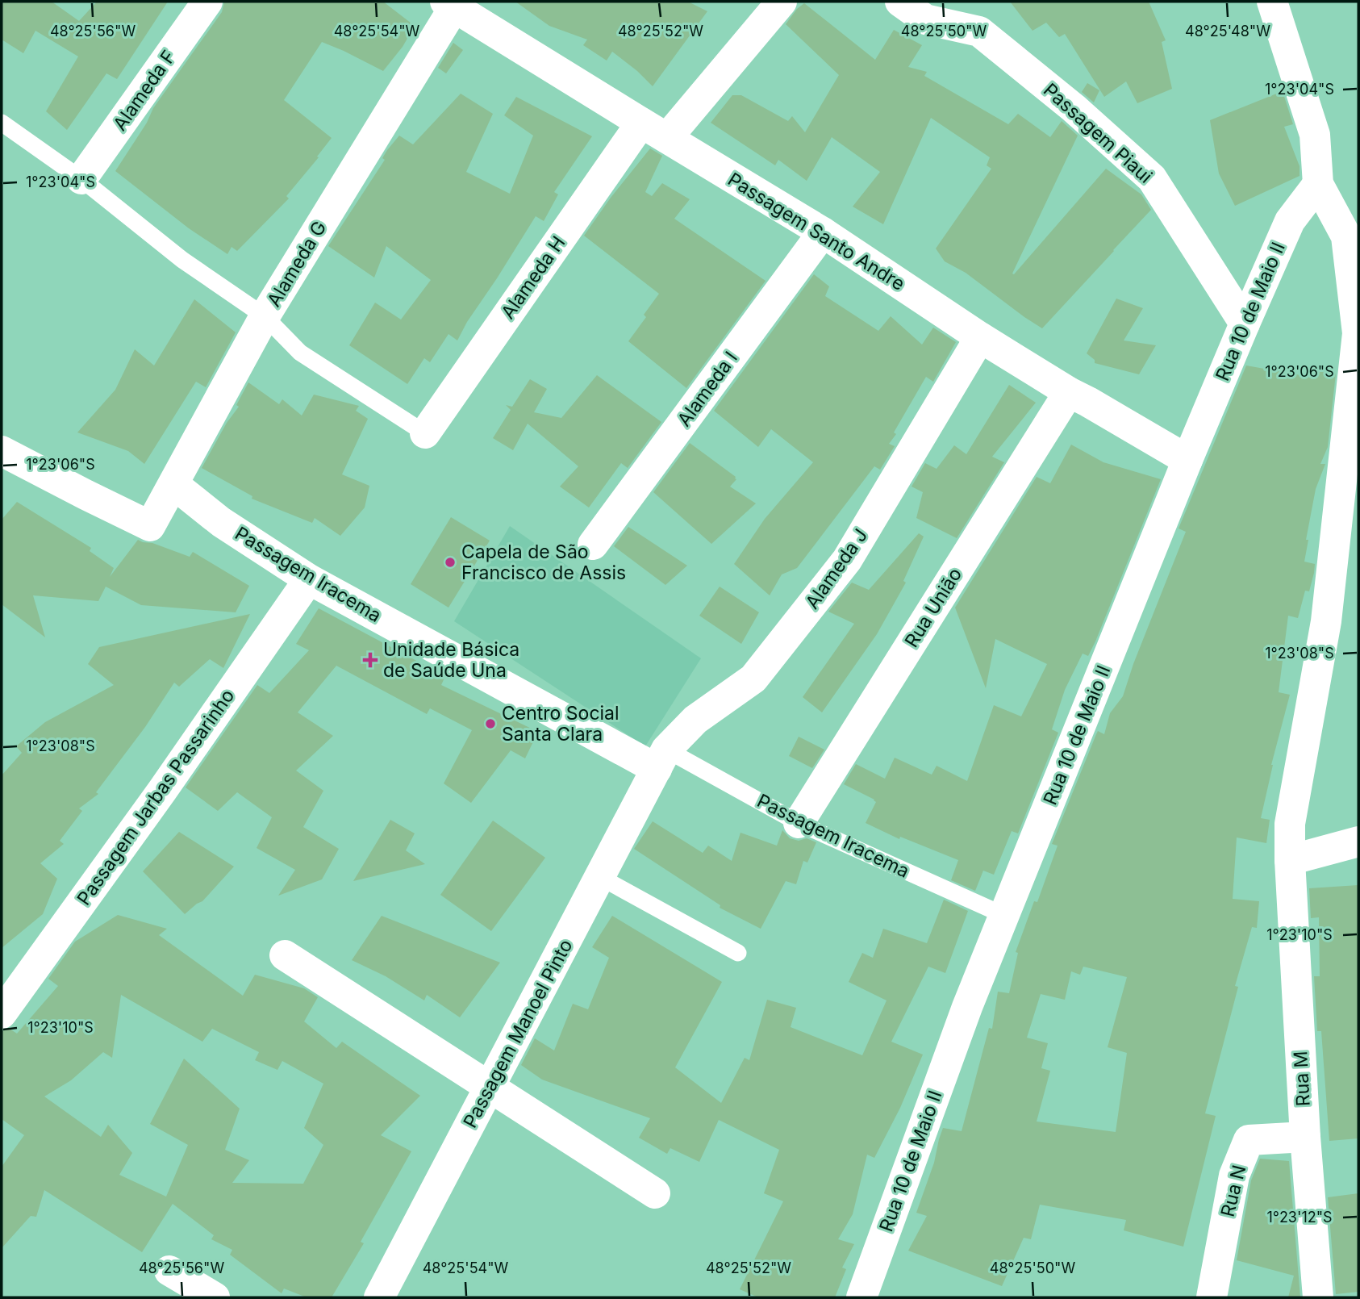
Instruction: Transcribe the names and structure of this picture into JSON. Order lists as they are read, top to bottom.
{
  "streets": {
    "street": [
      "Alameda F",
      "Passagem Piaui",
      "Passagem Santo Andre",
      "Alameda G",
      "Alameda H",
      "Rua 10 de Maio II",
      "Alameda I",
      "Alameda J",
      "Passagem Iracema",
      "Rua União",
      "Passagem Jarbas Passarinho",
      "Passagem Manoel Pinto",
      "Rua M",
      "Rua N"
    ]
  },
  "crossings": [
    ["Passagem Piaui", "Rua 10 de Maio II"],
    ["Passagem Santo Andre", "Alameda G"],
    ["Passagem Santo Andre", "Alameda H"],
    ["Passagem Santo Andre", "Rua 10 de Maio II"],
    ["Passagem Santo Andre", "Alameda I"],
    ["Passagem Santo Andre", "Alameda J"],
    ["Passagem Santo Andre", "Rua União"],
    ["Alameda G", "Passagem Iracema"],
    ["Rua 10 de Maio II", "Passagem Iracema"],
    ["Alameda J", "Passagem Iracema"],
    ["Alameda J", "Passagem Manoel Pinto"],
    ["Passagem Iracema", "Rua União"],
    ["Passagem Iracema", "Passagem Jarbas Passarinho"],
    ["Passagem Iracema", "Passagem Manoel Pinto"],
    ["Rua M", "Rua N"]
  ],
  "places": {
    "other": ["Capela de São Francisco de Assis", "Centro Social Santa Clara"],
    "health": ["Unidade Básica de Saúde Una"]
  },
  "coordinates": [
    "48°25'56\"W",
    "48°25'54\"W",
    "48°25'52\"W",
    "48°25'50\"W",
    "48°25'48\"W",
    "1°23'04\"S",
    "1°23'06\"S",
    "1°23'08\"S",
    "1°23'10\"S",
    "1°23'12\"S"
  ]
}
